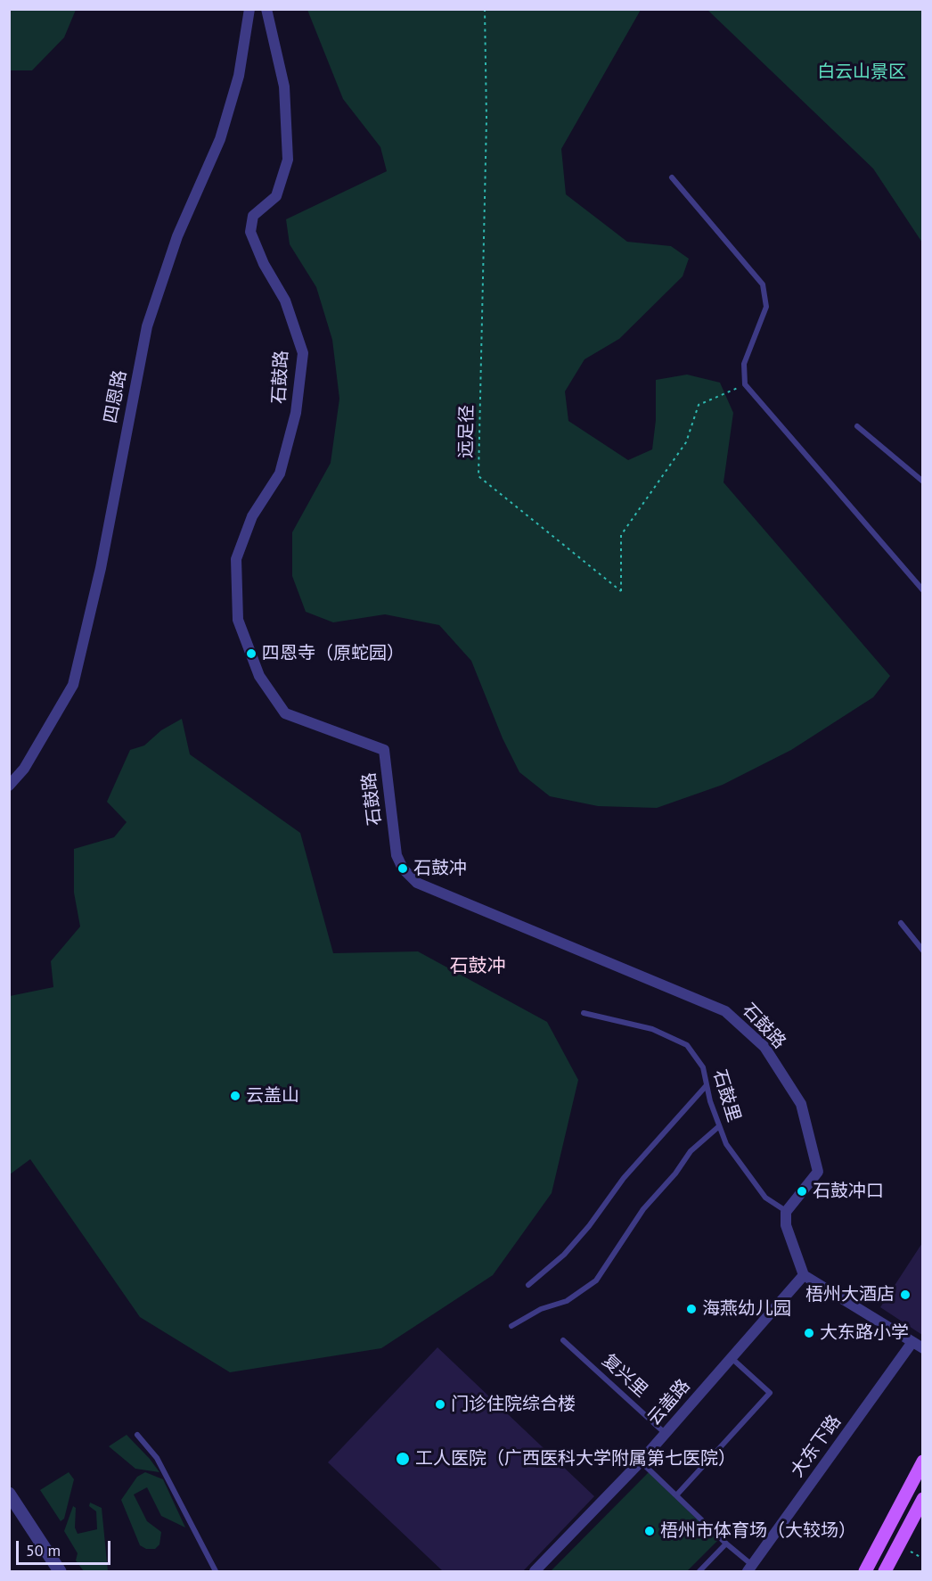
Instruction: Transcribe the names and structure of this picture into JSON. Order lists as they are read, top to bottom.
{
  "streets": {
    "street": [
      "石鼓路",
      "四恩路",
      "云盖路",
      "大东下路"
    ],
    "lane": ["石鼓里", "复兴里"],
    "path": ["远足径"]
  },
  "crossings": [
    ["石鼓路", "石鼓里"],
    ["复兴里", "云盖路"]
  ],
  "districts": ["石鼓冲"],
  "parks": ["白云山景区"],
  "places": [
    "四恩寺（原蛇园）",
    "石鼓冲",
    "云盖山",
    "石鼓冲口",
    "梧州大酒店",
    "海燕幼儿园",
    "大东路小学",
    "门诊住院综合楼",
    "工人医院（广西医科大学附属第七医院）",
    "梧州市体育场（大较场）"
  ],
  "scale_bar": "50 m"
}
